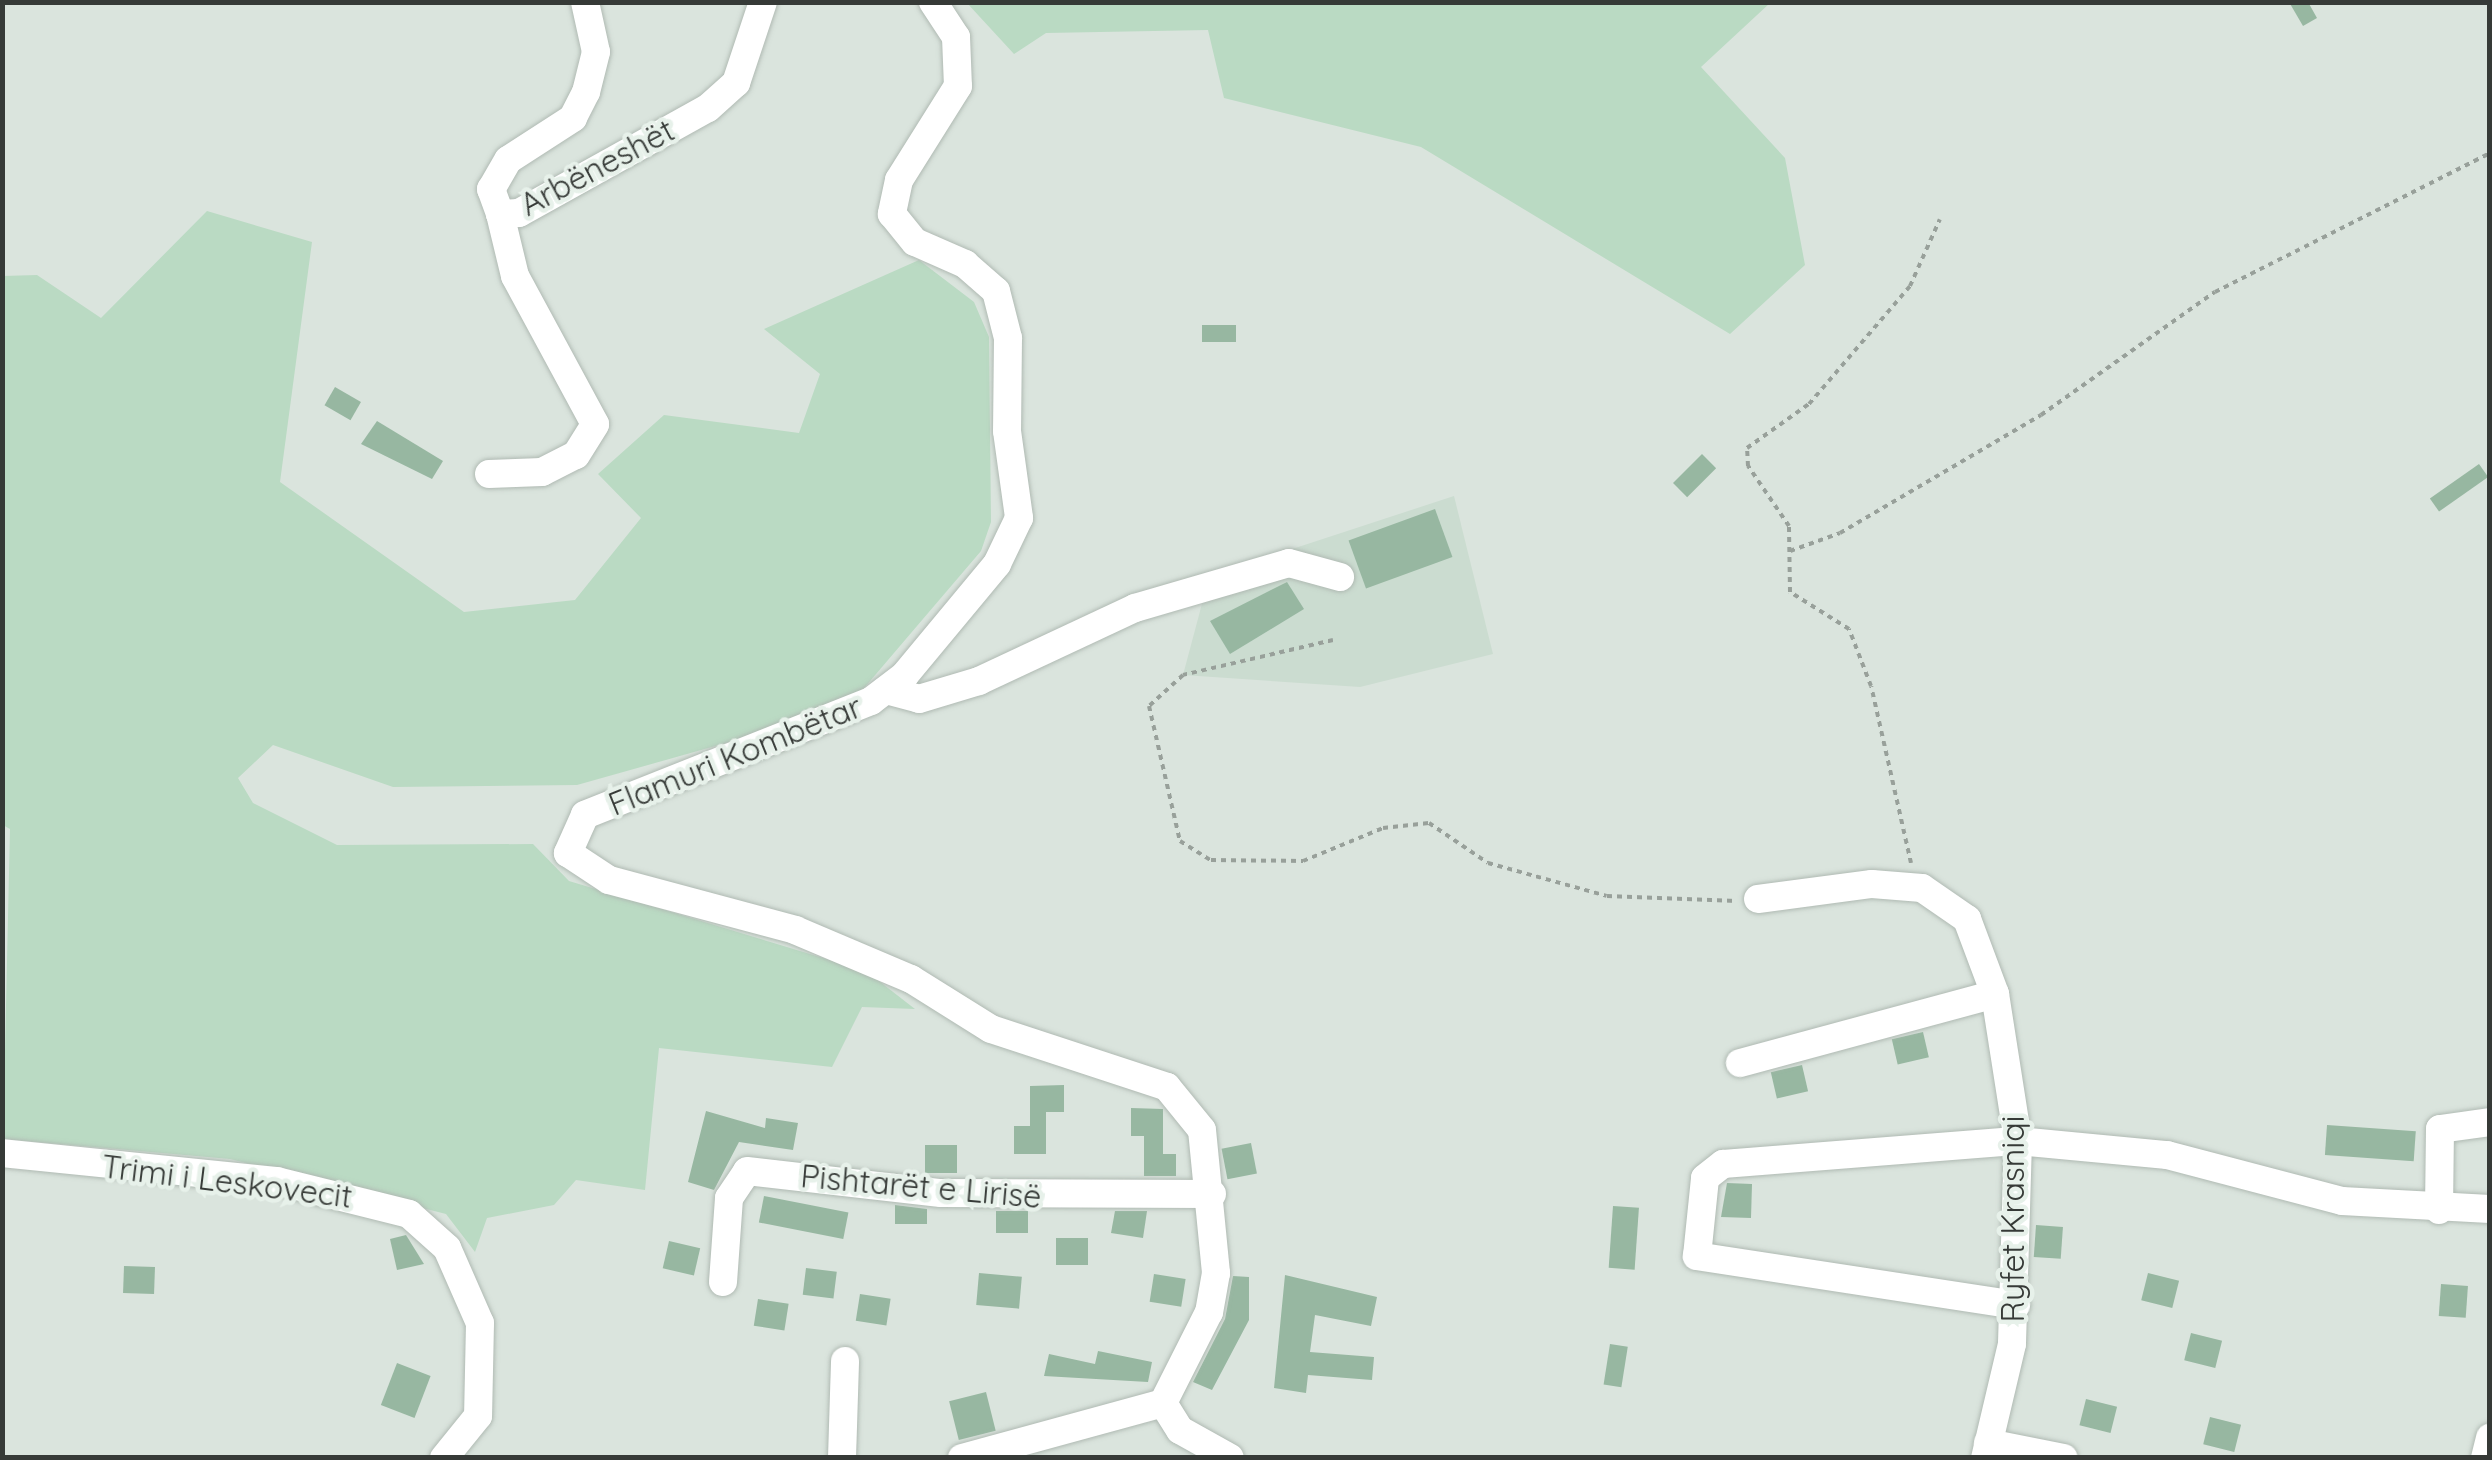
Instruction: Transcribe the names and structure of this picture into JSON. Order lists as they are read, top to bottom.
{
  "streets": {
    "street": [
      "Arbëneshët",
      "Flamuri Kombëtar",
      "Trimi i Leskovecit",
      "Pishtarët e Lirisë",
      "Ryfet Krasniqi"
    ]
  },
  "crossings": [
    ["Flamuri Kombëtar", "Pishtarët e Lirisë"]
  ]
}
